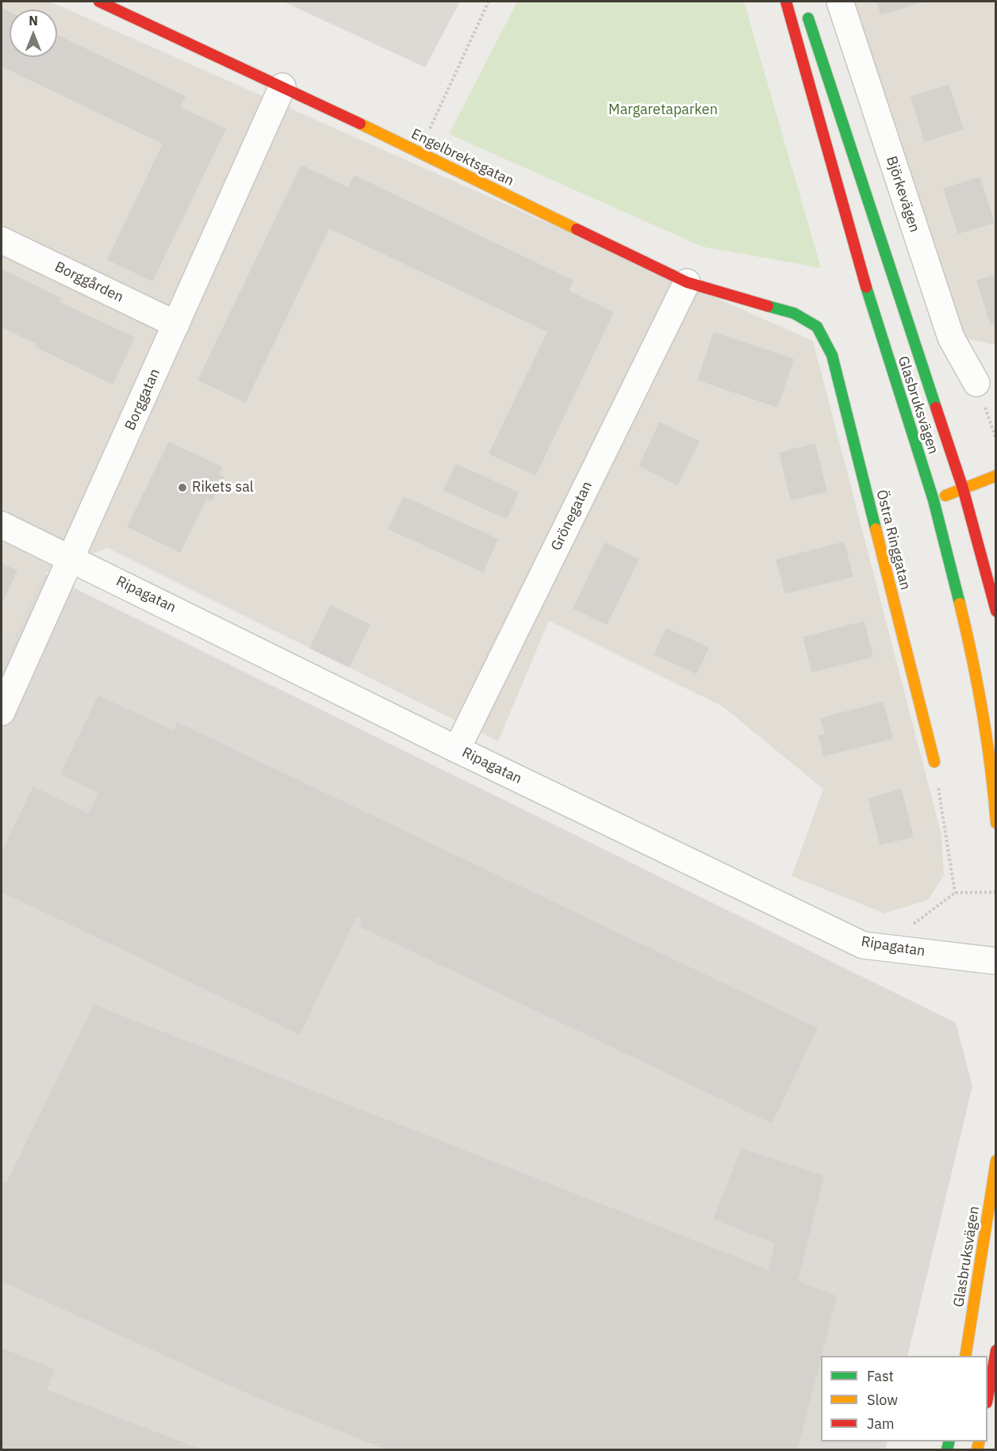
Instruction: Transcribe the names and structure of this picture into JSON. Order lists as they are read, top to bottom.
{
  "streets": {
    "main road": ["Engelbrektsgatan", "Glasbruksvägen", "Östra Ringgatan"],
    "street": [
      "Björkevägen",
      "Borggården",
      "Borggatan",
      "Grönegatan",
      "Ripagatan"
    ]
  },
  "crossings": [
    ["Engelbrektsgatan", "Borggatan"],
    ["Engelbrektsgatan", "Grönegatan"],
    ["Engelbrektsgatan", "Östra Ringgatan"],
    ["Borggården", "Borggatan"],
    ["Borggatan", "Ripagatan"],
    ["Grönegatan", "Ripagatan"]
  ],
  "parks": ["Margaretaparken"],
  "places": ["Rikets sal"],
  "legend": ["Fast", "Slow", "Jam"],
  "north": "top"
}
